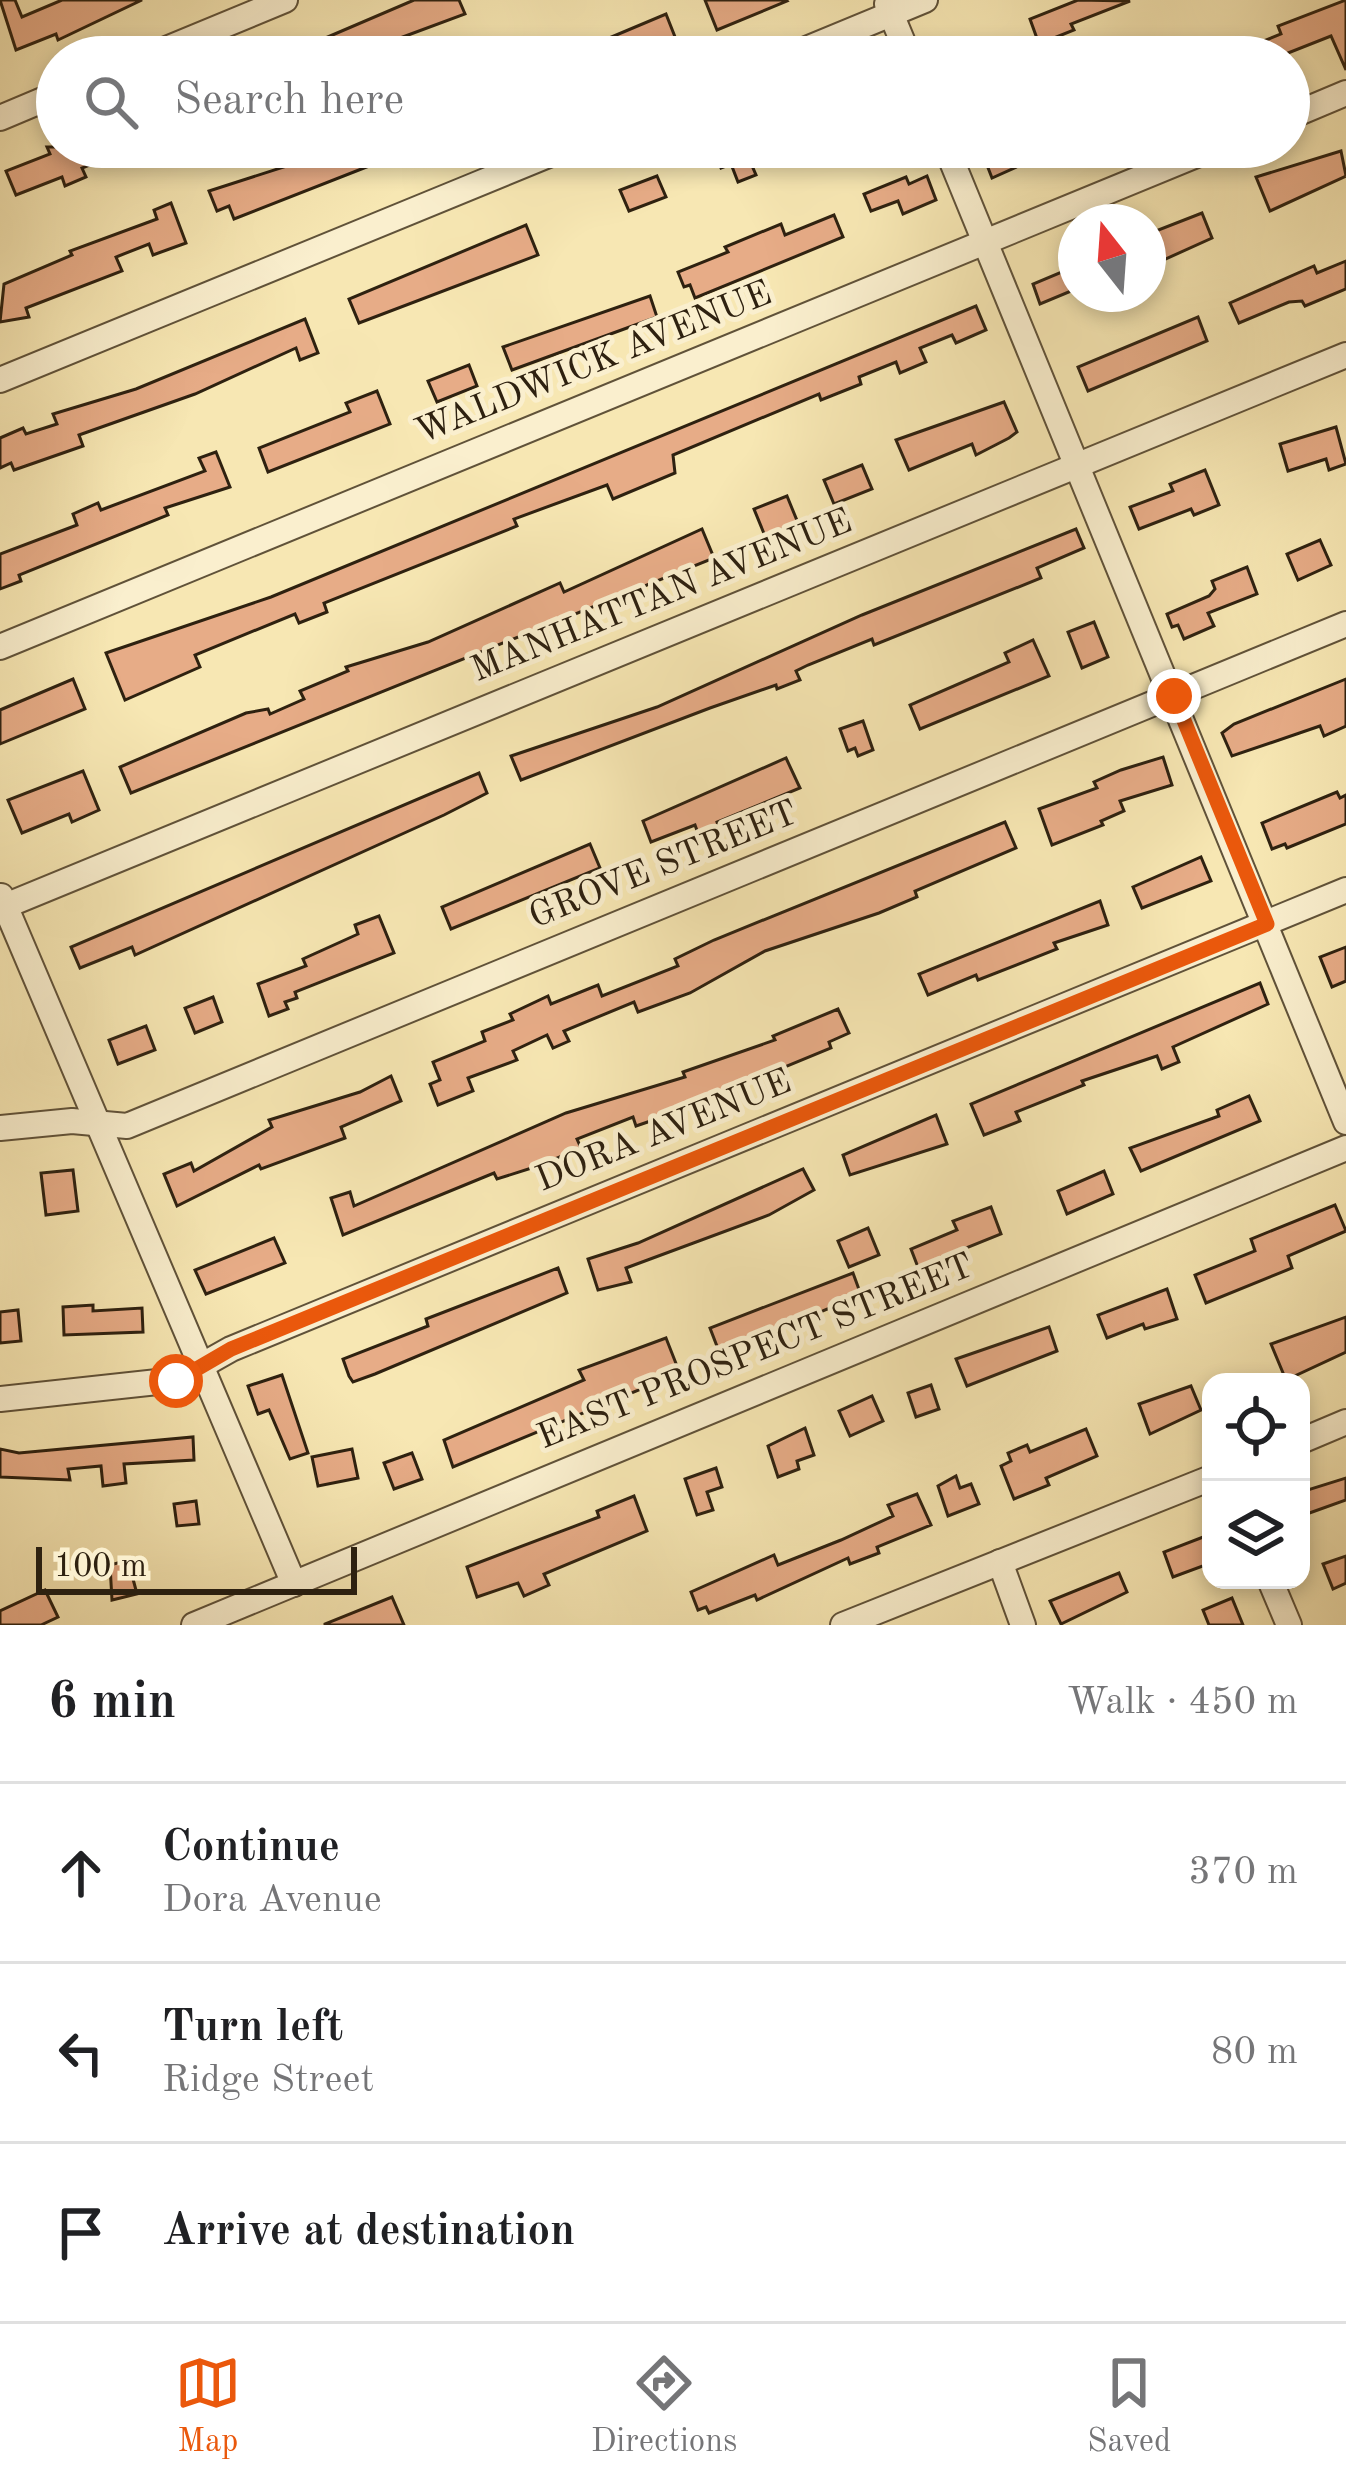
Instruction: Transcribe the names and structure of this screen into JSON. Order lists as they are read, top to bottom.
{
  "streets": {
    "street": [
      "WALDWICK AVENUE",
      "MANHATTAN AVENUE",
      "GROVE STREET",
      "DORA AVENUE",
      "EAST PROSPECT STREET"
    ]
  },
  "scale_bar": "100 m",
  "north": "top",
  "page": {
    "search": "Search here",
    "scale": "100 m",
    "heading": ["6 min", "Walk · 450 m"],
    "list": [
      ["Continue", "Dora Avenue", "370 m"],
      ["Turn left", "Ridge Street", "80 m"],
      "Arrive at destination"
    ],
    "nav": ["Map", "Directions", "Saved"]
  }
}
